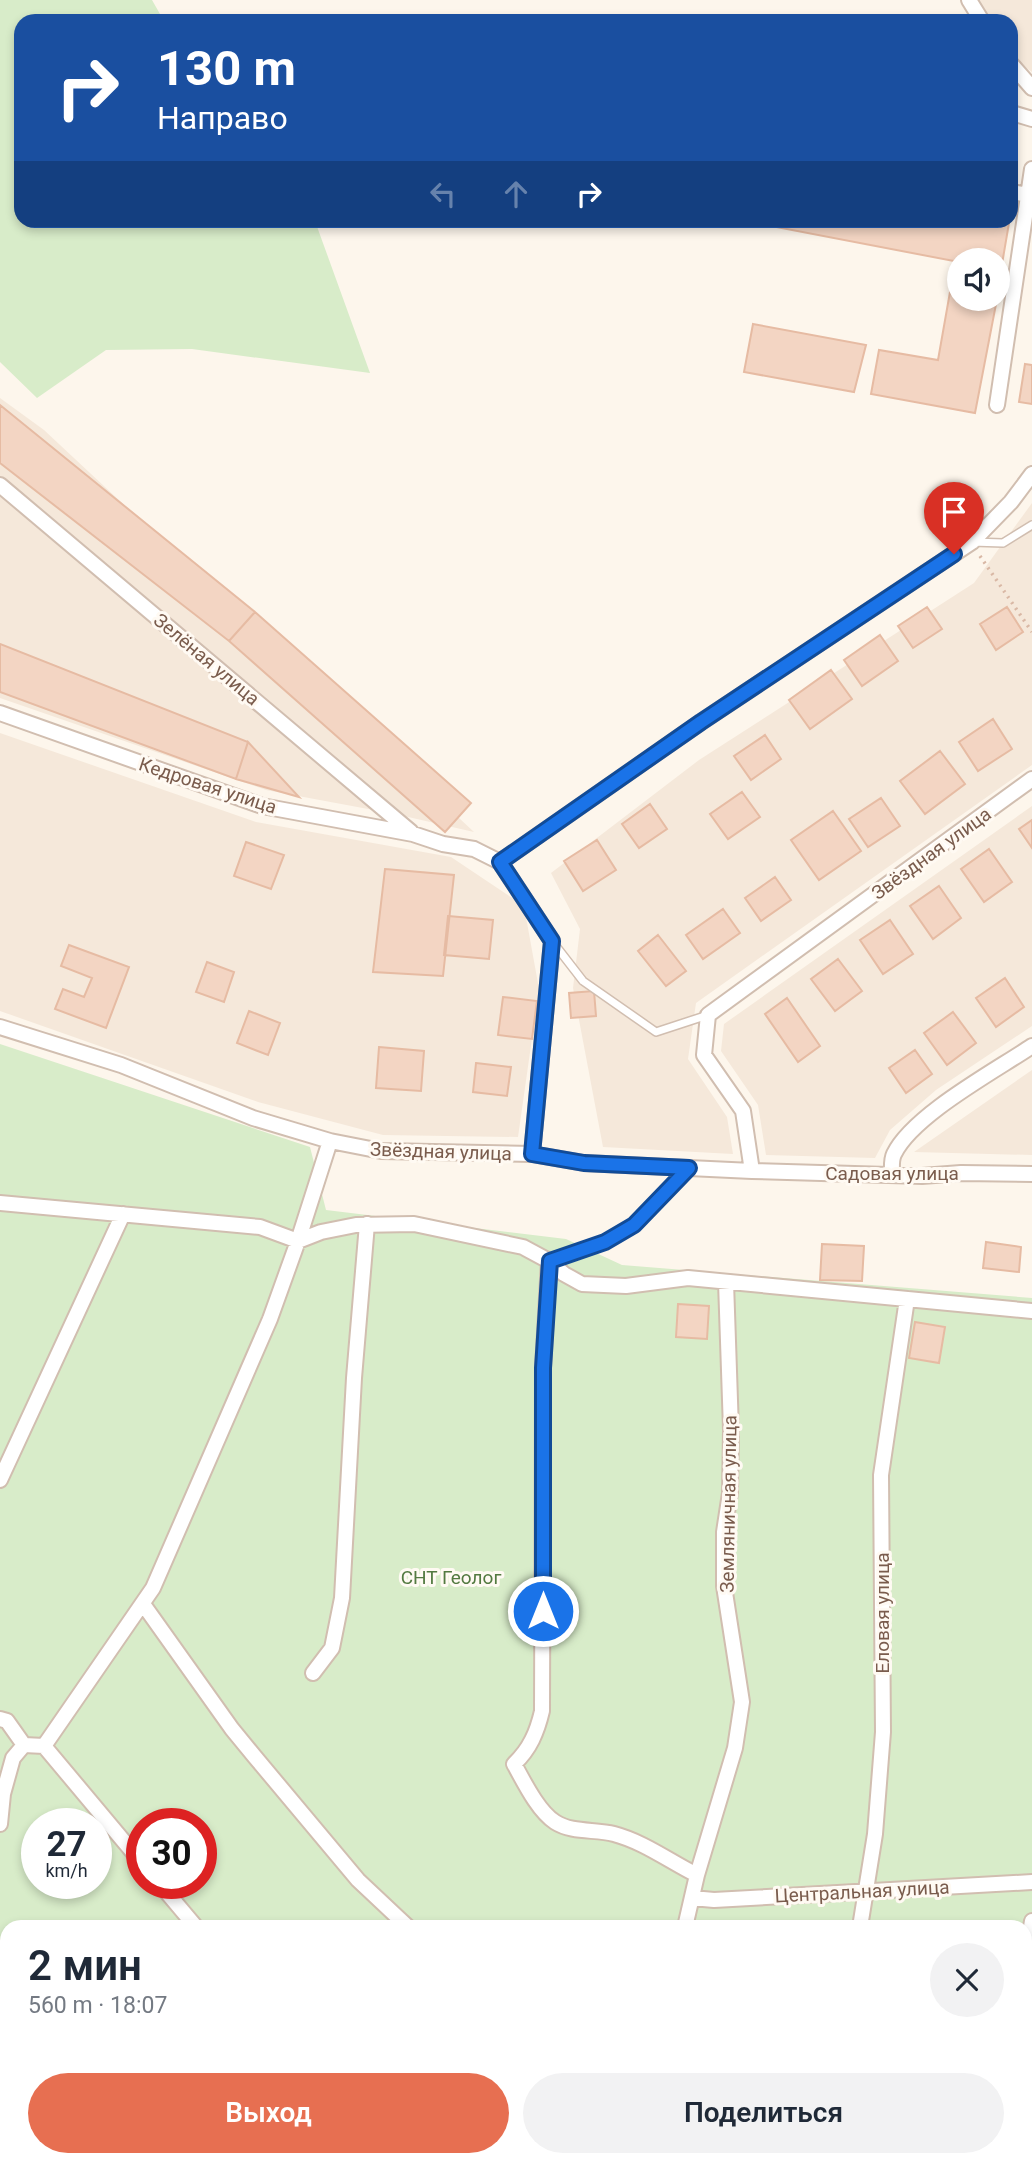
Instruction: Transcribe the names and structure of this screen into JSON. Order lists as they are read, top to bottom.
{
  "streets": {
    "street": [
      "Зелёная улица",
      "Кедровая улица",
      "Звёздная улица",
      "Садовая улица",
      "Земляничная улица",
      "Еловая улица",
      "Центральная улица"
    ]
  },
  "crossings": [
    ["Зелёная улица", "Кедровая улица"],
    ["Звёздная улица", "Садовая улица"],
    ["Земляничная улица", "Центральная улица"],
    ["Еловая улица", "Центральная улица"]
  ],
  "parks": ["СНТ Геолог"],
  "page": {
    "turn": ["130 m", "Направо"],
    "speed": "27 km/h",
    "limit": "30",
    "heading": ["2 мин", "560 m · 18:07"],
    "buttons": ["Выход", "Поделиться"]
  }
}
